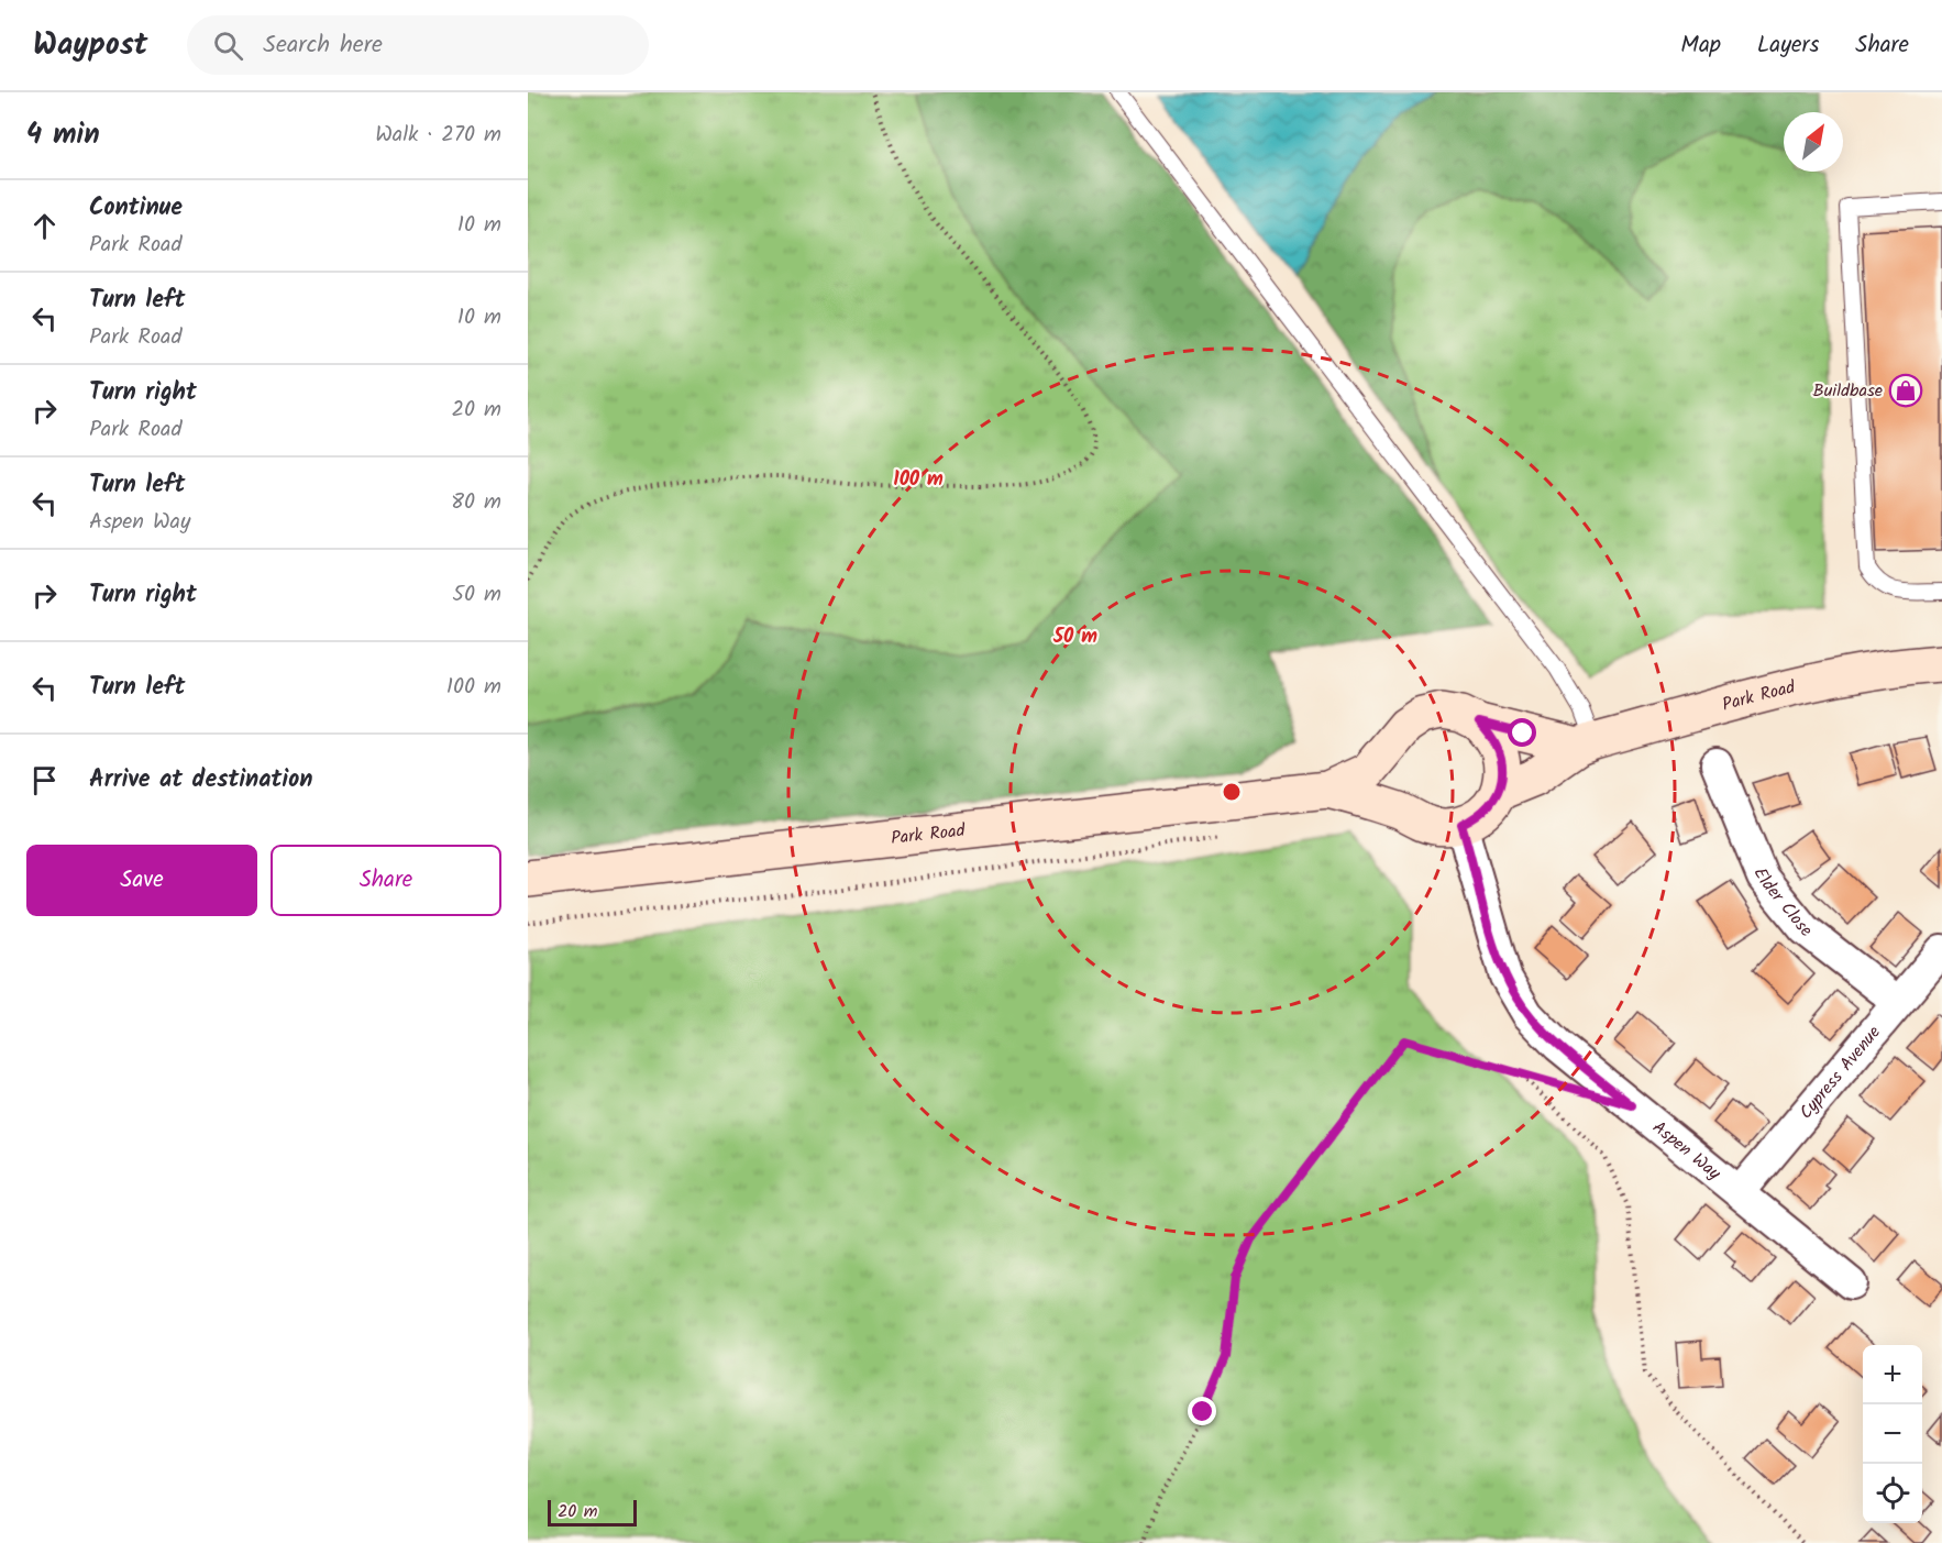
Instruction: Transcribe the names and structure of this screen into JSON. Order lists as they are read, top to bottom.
{
  "streets": {
    "main road": ["Park Road"],
    "street": ["Elder Close", "Cypress Avenue", "Aspen Way"]
  },
  "crossings": [
    ["Park Road", "Aspen Way"],
    ["Elder Close", "Cypress Avenue"],
    ["Cypress Avenue", "Aspen Way"]
  ],
  "places": {
    "shop": ["Buildbase"]
  },
  "scale_bar": "20 m",
  "north": "top right",
  "page": {
    "header": "Waypost",
    "search": "Search here",
    "nav": ["Map", "Layers", "Share"],
    "heading": ["4 min", "Walk · 270 m"],
    "list": [
      ["Continue", "Park Road", "10 m"],
      ["Turn left", "Park Road", "10 m"],
      ["Turn right", "Park Road", "20 m"],
      ["Turn left", "Aspen Way", "80 m"],
      ["Turn right", "50 m"],
      ["Turn left", "100 m"],
      "Arrive at destination"
    ],
    "buttons": ["Save", "Share"],
    "map_buttons": ["+", "−"],
    "scale": "20 m"
  },
  "rings": ["100 m", "50 m"]
}
